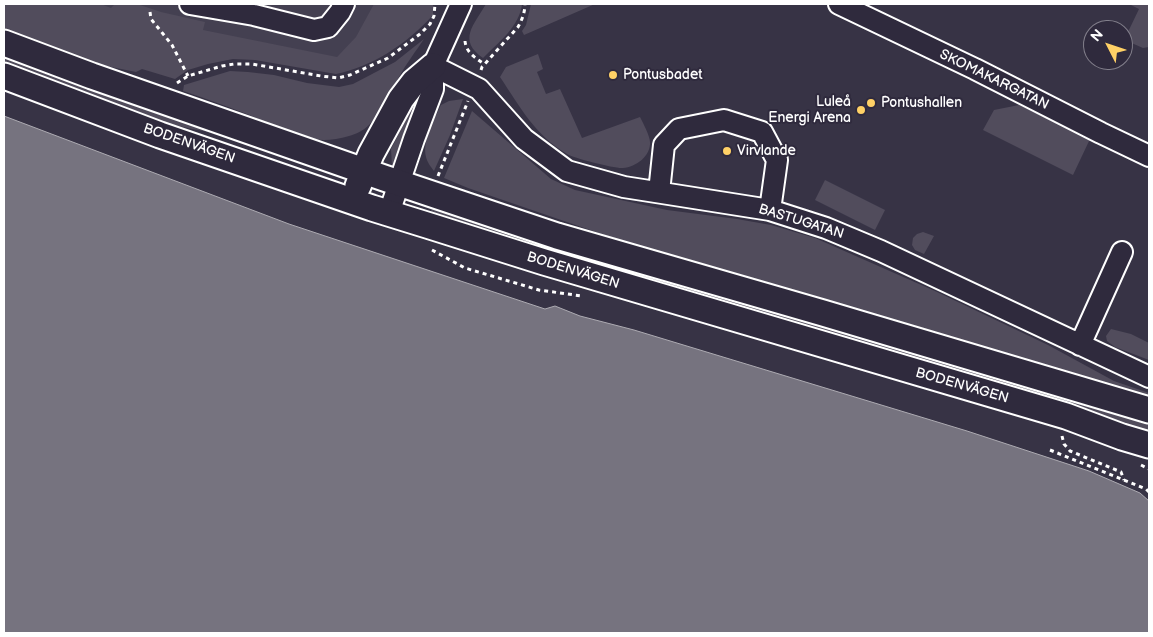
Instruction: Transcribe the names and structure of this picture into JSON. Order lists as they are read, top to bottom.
{
  "streets": {
    "main road": ["BODENVÄGEN"],
    "street": ["SKOMAKARGATAN", "BASTUGATAN"]
  },
  "places": [
    "Pontusbadet",
    "Pontushallen",
    "Luleå Energi Arena",
    "Virvlande"
  ],
  "north": "top left"
}
